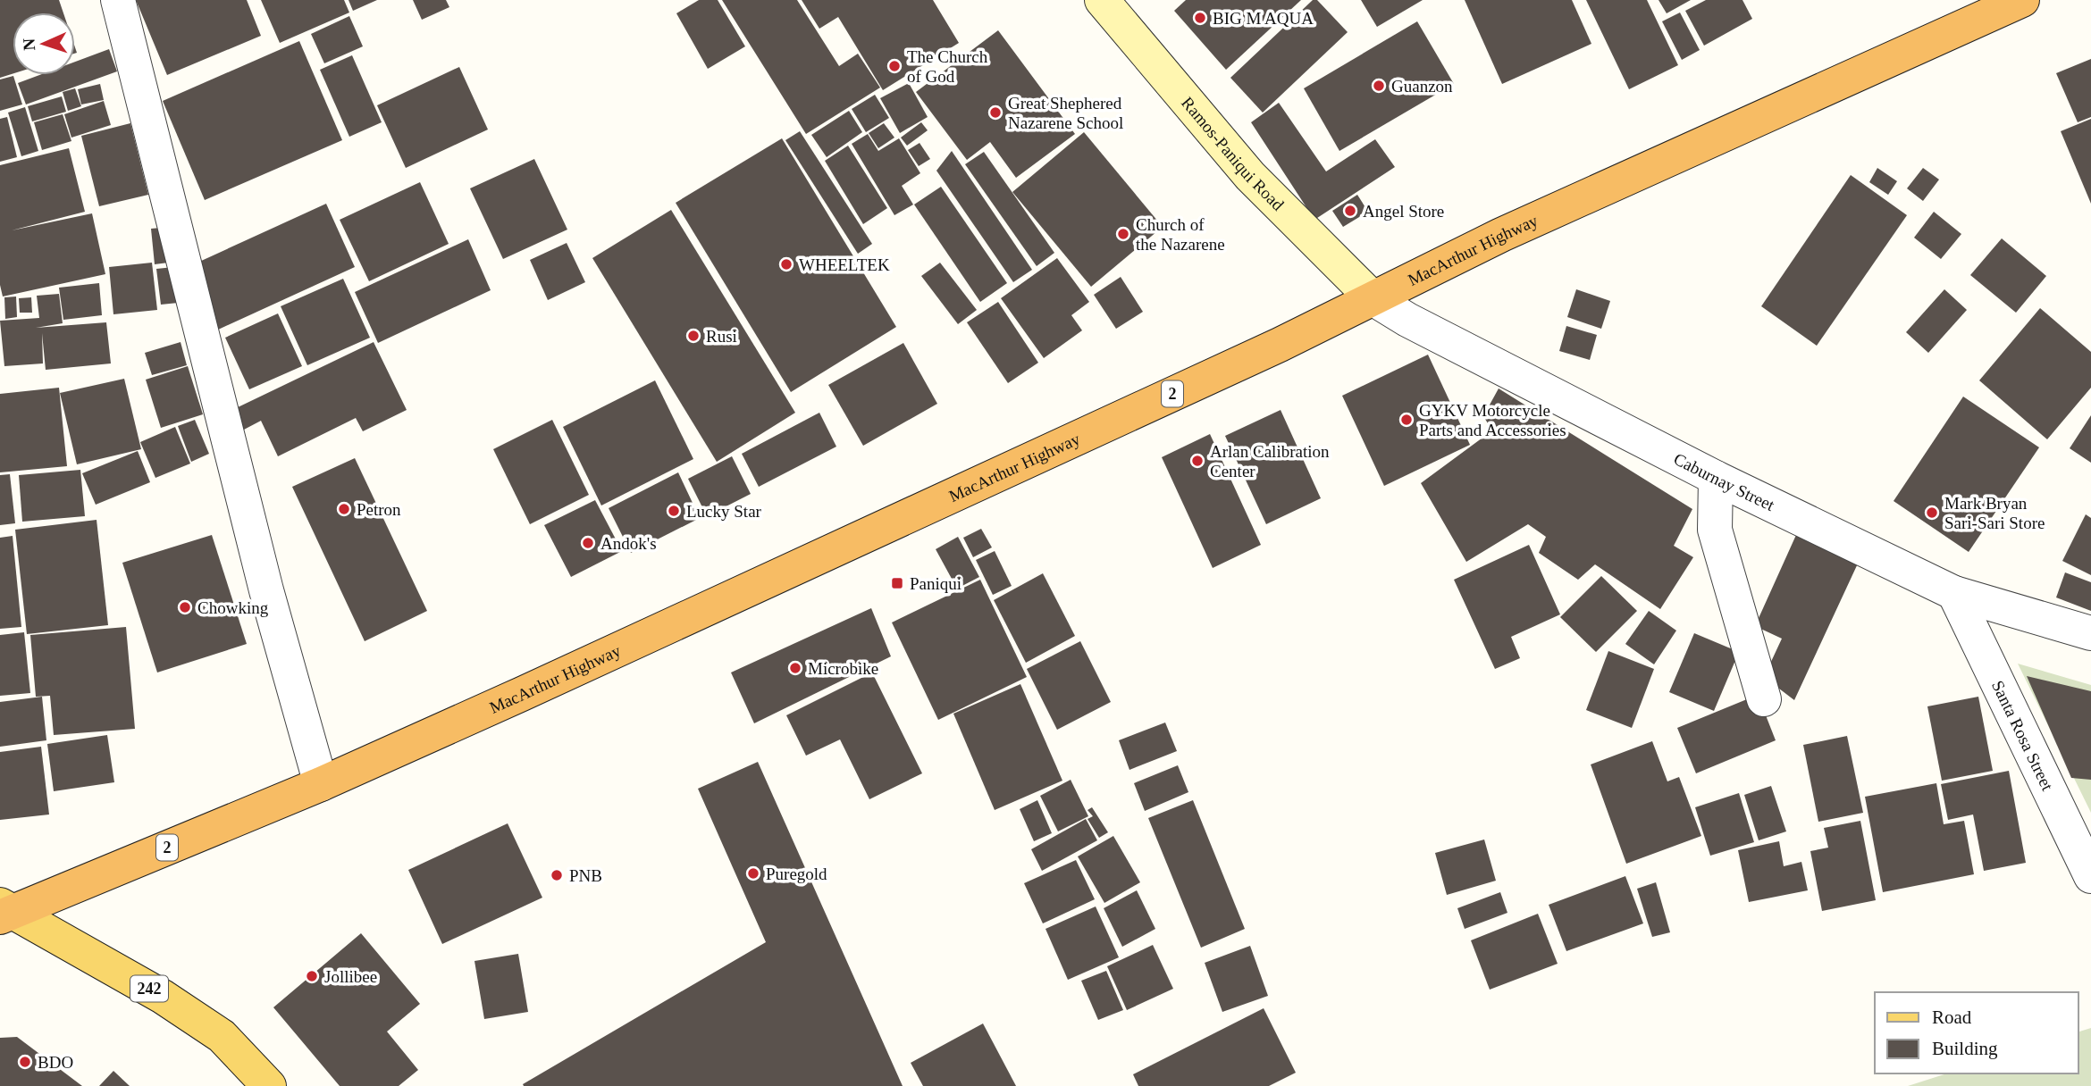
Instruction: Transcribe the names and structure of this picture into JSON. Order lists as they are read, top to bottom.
{
  "streets": {
    "highway": ["MacArthur Highway", "2"],
    "main road": ["Ramos-Paniqui Road", "242"],
    "street": ["Caburnay Street", "Santa Rosa Street"]
  },
  "crossings": [
    ["Ramos-Paniqui Road", "MacArthur Highway"],
    ["Ramos-Paniqui Road", "Caburnay Street"],
    ["MacArthur Highway", "Caburnay Street"],
    ["MacArthur Highway", "242"],
    ["Caburnay Street", "Santa Rosa Street"]
  ],
  "places": {
    "other": [
      "BIG M AQUA",
      "The Church of God",
      "Guanzon",
      "Great Shephered Nazarene School",
      "Angel Store",
      "Church of the Nazarene",
      "WHEELTEK",
      "Rusi",
      "GYKV Motorcycle Parts and Accessories",
      "Arlan Calibration Center",
      "Petron",
      "Lucky Star",
      "Mark Bryan Sari-Sari Store",
      "Andok's",
      "Chowking",
      "Microbike",
      "Puregold",
      "PNB",
      "Jollibee",
      "BDO"
    ],
    "transit": ["Paniqui"]
  },
  "legend": ["Road", "Building"],
  "north": "left"
}
